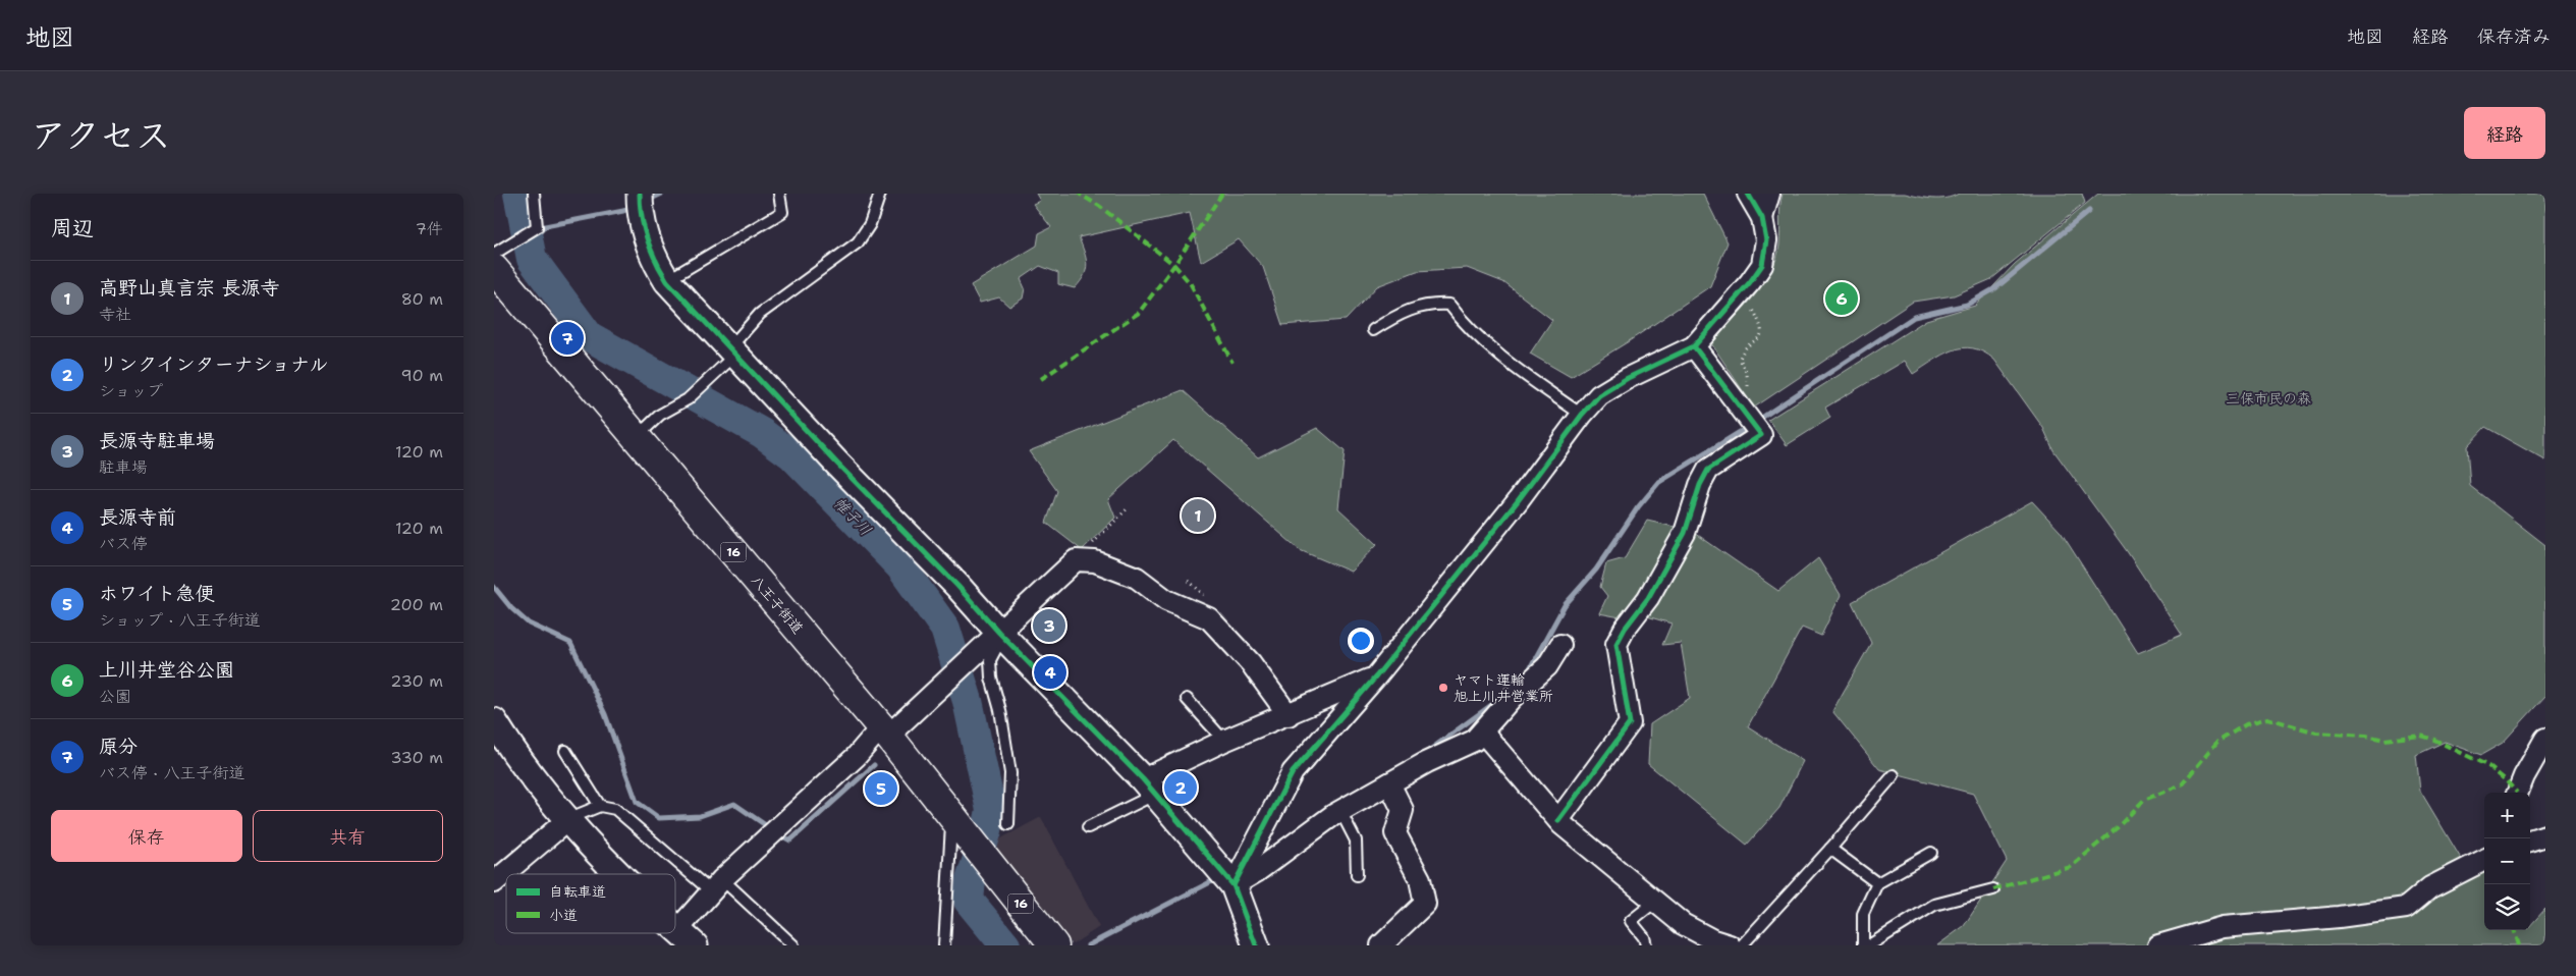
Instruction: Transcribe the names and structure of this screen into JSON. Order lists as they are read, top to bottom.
{
  "streets": {
    "highway": ["16", "八王子街道"]
  },
  "water": ["帷子川"],
  "parks": ["三保市民の森"],
  "places": ["ヤマト運輸 旭上川井営業所"],
  "legend": ["自転車道", "小道"],
  "page": {
    "header": "地図",
    "nav": ["地図", "経路", "保存済み"],
    "title": "アクセス",
    "buttons": [
      "経路",
      ["保存", "共有"]
    ],
    "heading": ["周辺", "7件"],
    "list": [
      {
        "mark": "1",
        "name": "高野山真言宗 長源寺",
        "note": "寺社",
        "value": "80 m"
      },
      {
        "mark": "2",
        "name": "リンクインターナショナル",
        "note": "ショップ",
        "value": "90 m"
      },
      {
        "mark": "3",
        "name": "長源寺駐車場",
        "note": "駐車場",
        "value": "120 m"
      },
      {
        "mark": "4",
        "name": "長源寺前",
        "note": "バス停",
        "value": "120 m"
      },
      {
        "mark": "5",
        "name": "ホワイト急便",
        "note": "ショップ · 八王子街道",
        "value": "200 m"
      },
      {
        "mark": "6",
        "name": "上川井堂谷公園",
        "note": "公園",
        "value": "230 m"
      },
      {
        "mark": "7",
        "name": "原分",
        "note": "バス停 · 八王子街道",
        "value": "330 m"
      }
    ],
    "pins": [
      "6",
      "7",
      "1",
      "3",
      "4",
      "2",
      "5"
    ],
    "map_buttons": ["+", "−"]
  }
}
